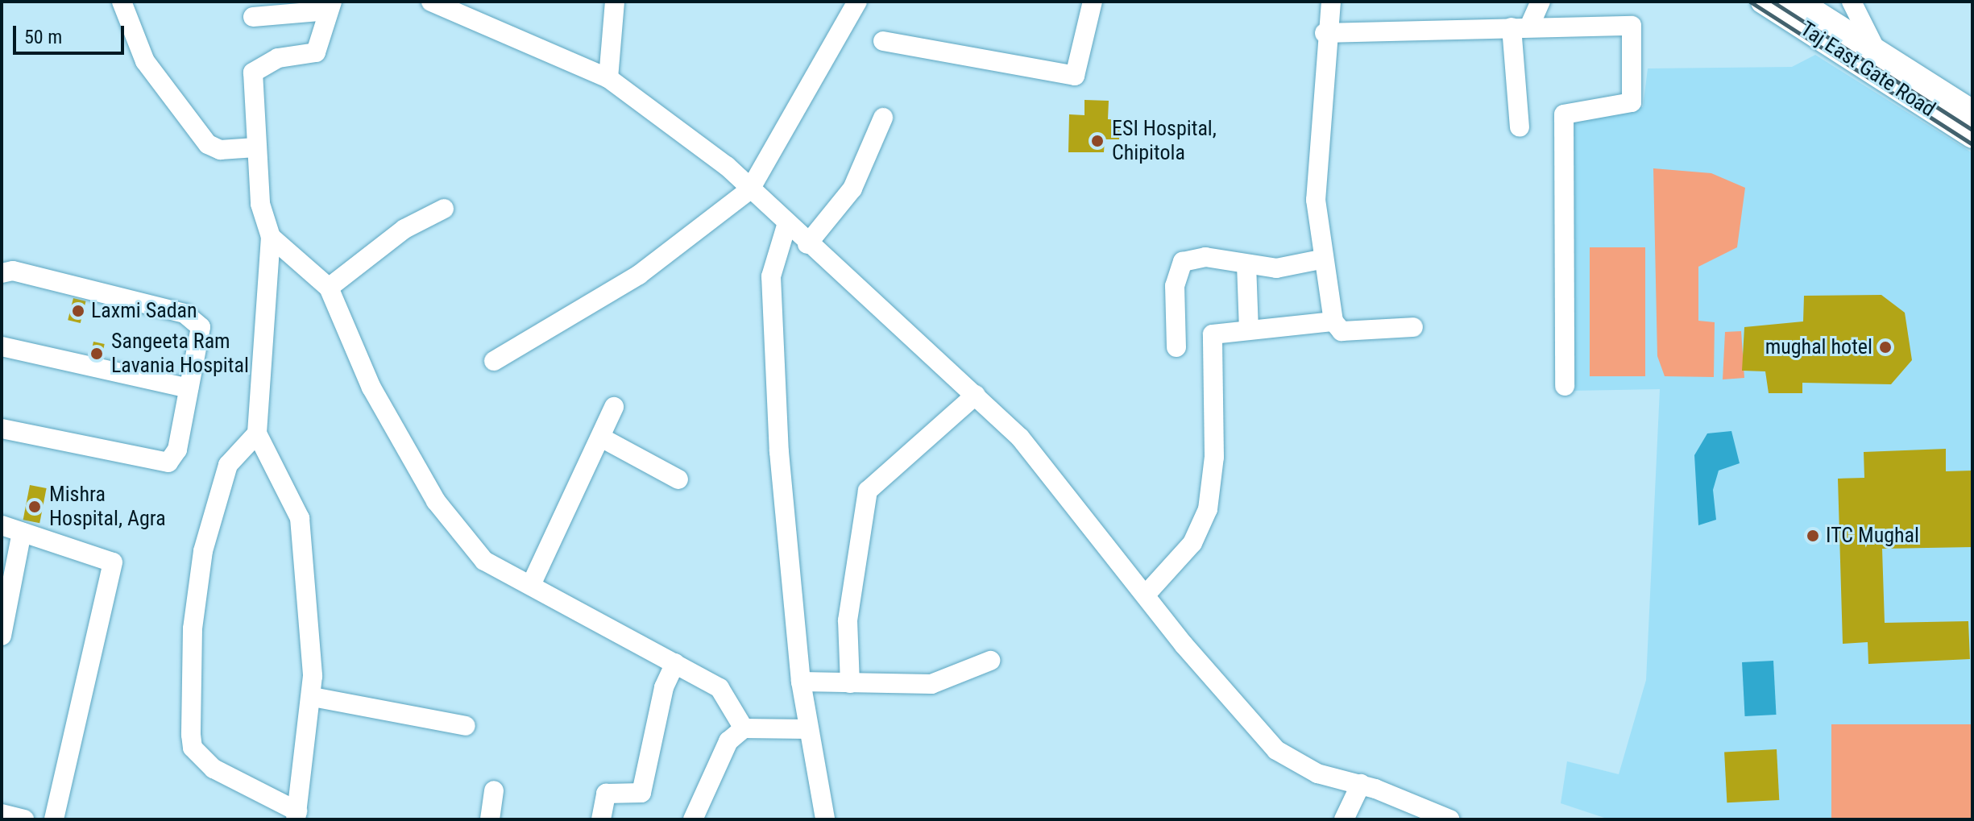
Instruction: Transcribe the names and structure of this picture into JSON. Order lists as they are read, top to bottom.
{
  "streets": {
    "main road": ["Taj East Gate Road"]
  },
  "places": [
    "ESI Hospital, Chipitola",
    "Laxmi Sadan",
    "mughal hotel",
    "Sangeeta Ram Lavania Hospital",
    "Mishra Hospital, Agra",
    "ITC Mughal"
  ],
  "scale_bar": "50 m"
}
